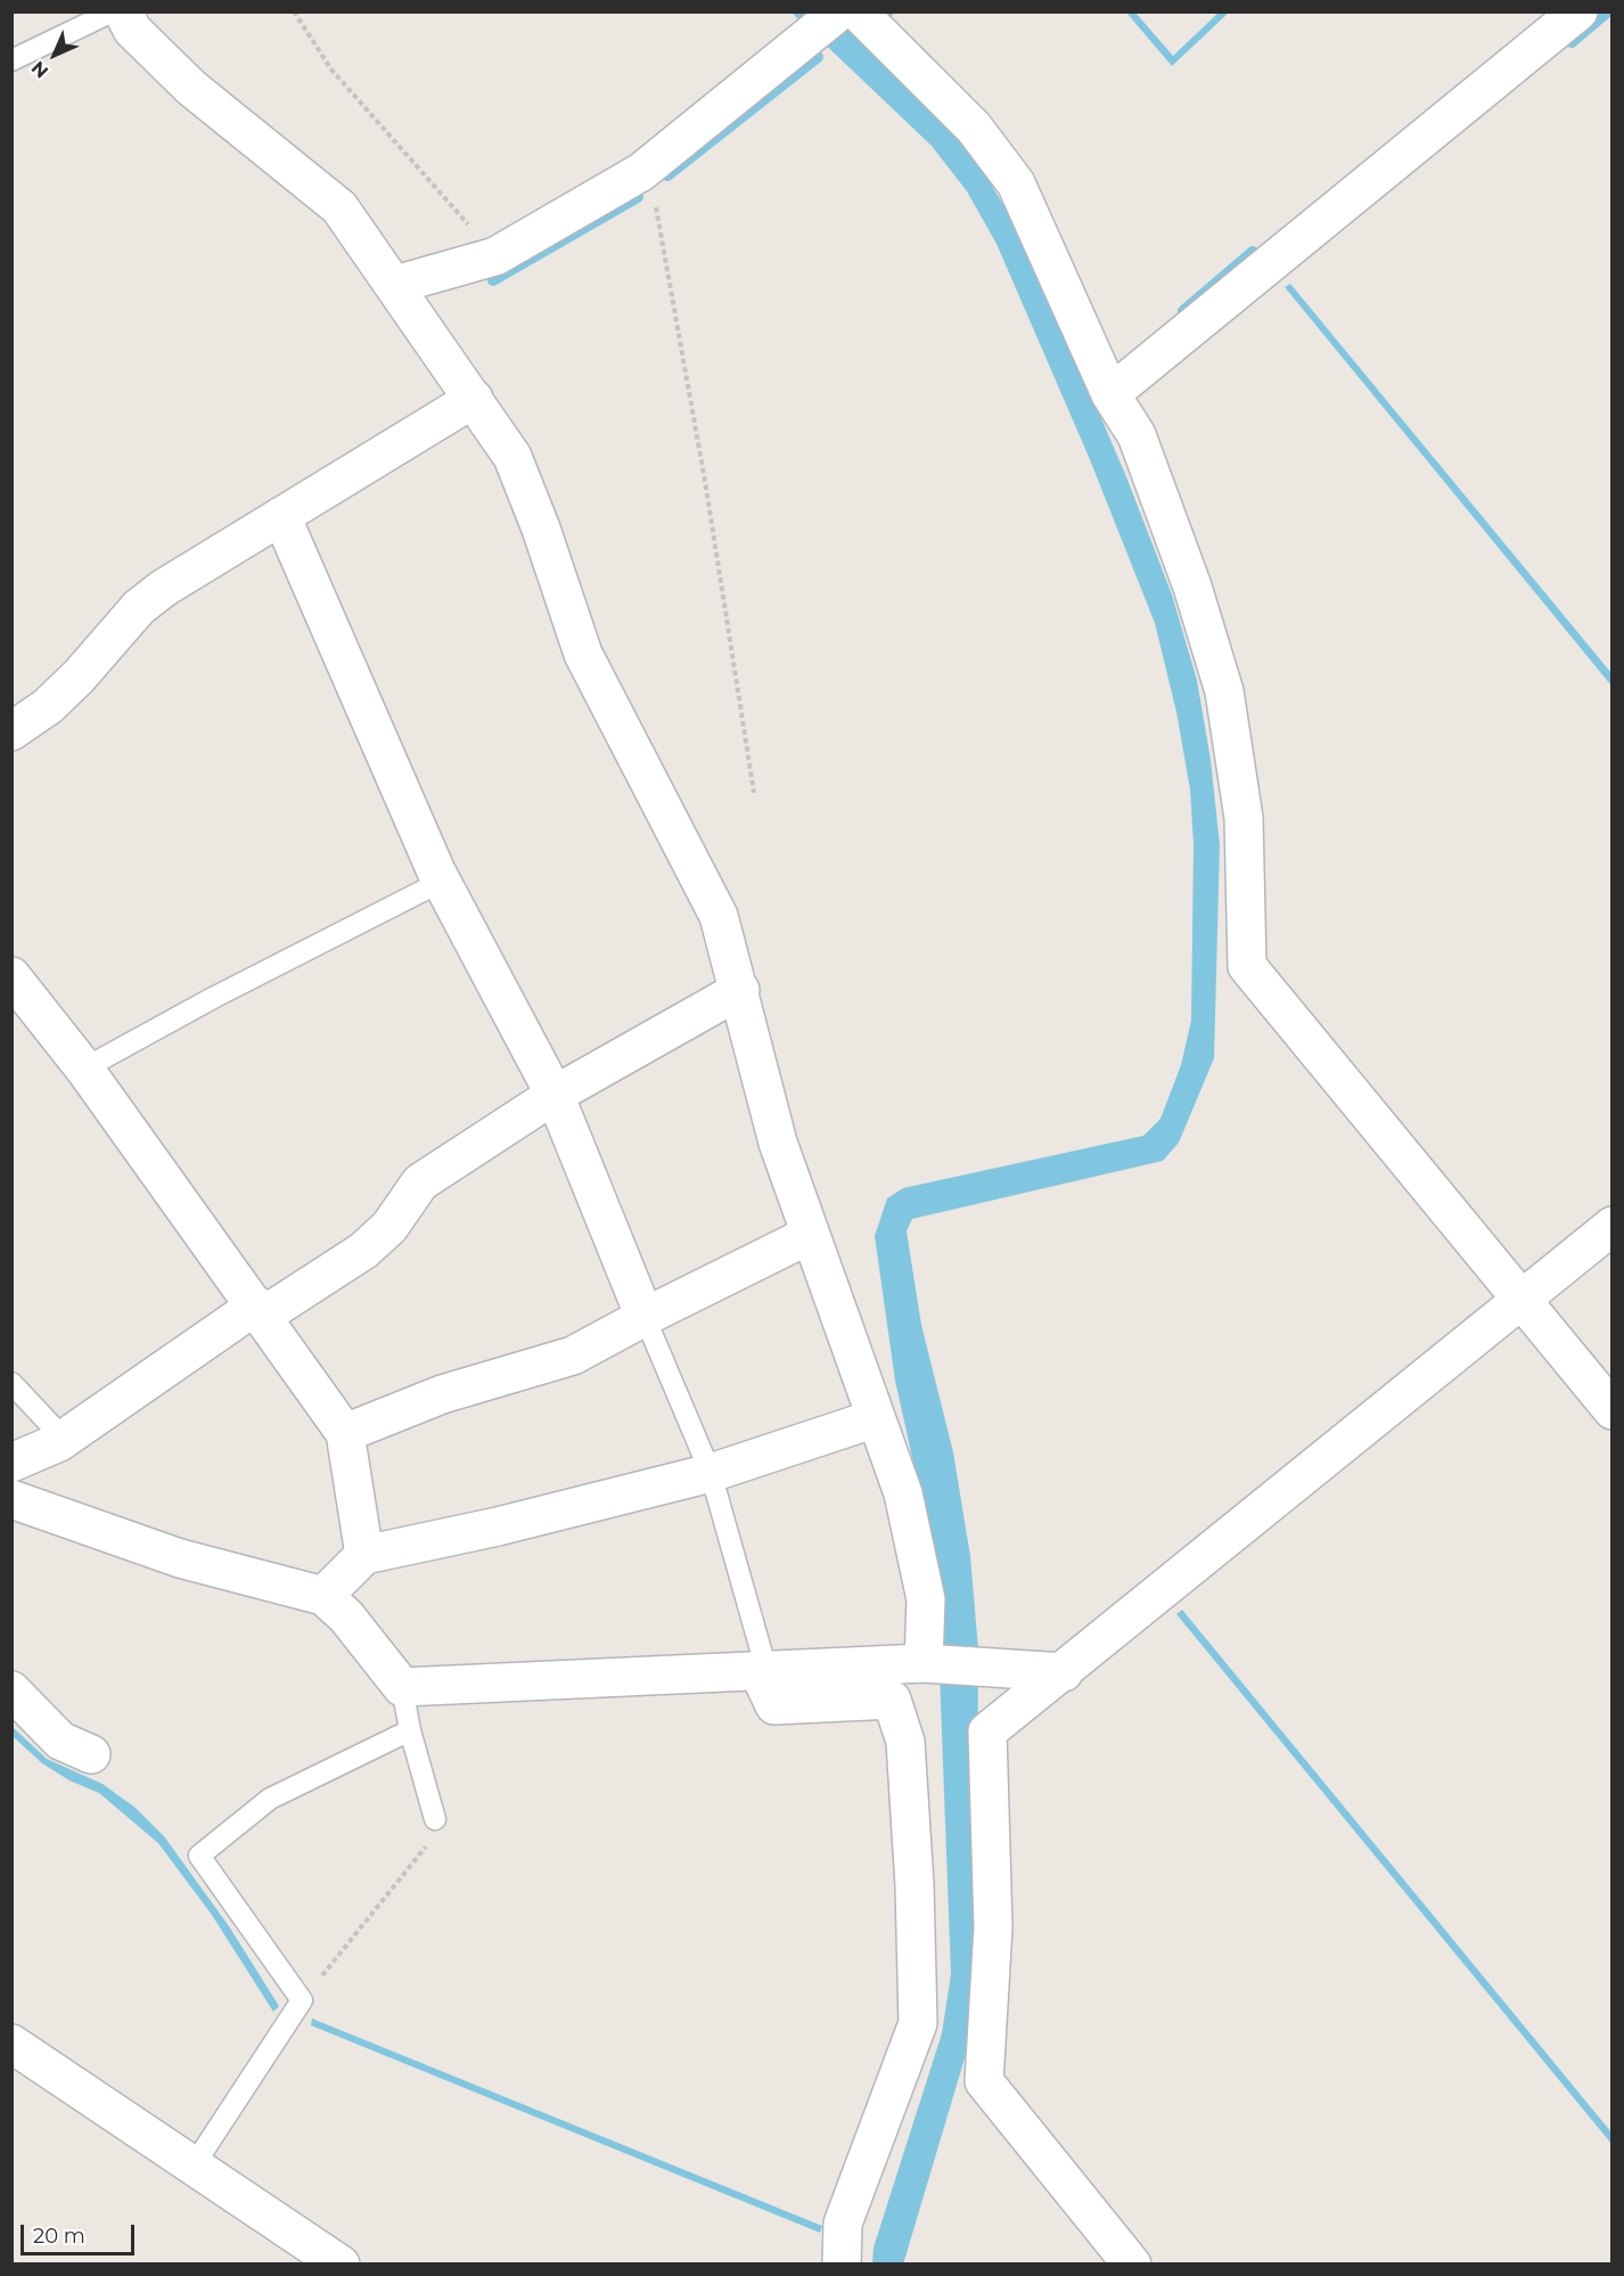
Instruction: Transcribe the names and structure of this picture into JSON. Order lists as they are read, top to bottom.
{
  "scale_bar": "20 m",
  "north": "bottom left"
}
